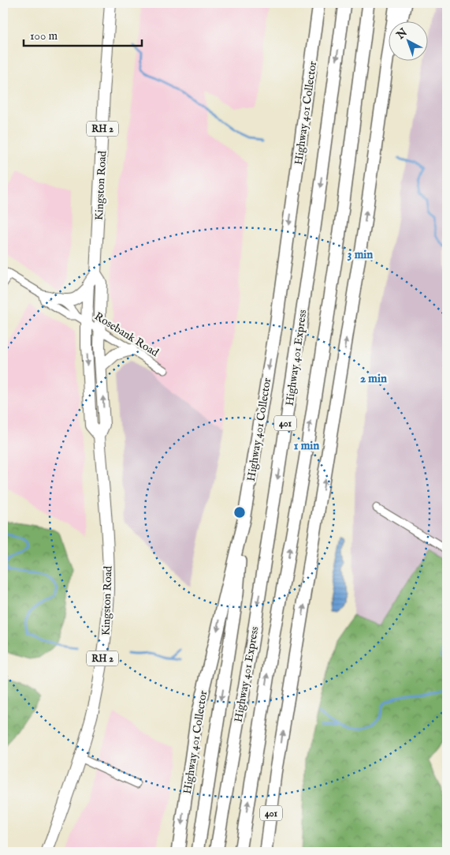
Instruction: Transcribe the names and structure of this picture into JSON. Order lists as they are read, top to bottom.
{
  "streets": {
    "highway": ["Highway 401 Collector", "Highway 401 Express", "401"],
    "main road": ["RH 2", "Kingston Road"],
    "street": ["Rosebank Road"]
  },
  "crossings": [
    ["Kingston Road", "Rosebank Road"]
  ],
  "scale_bar": "100 m",
  "north": "top left",
  "rings": ["3 min", "2 min", "1 min"]
}
